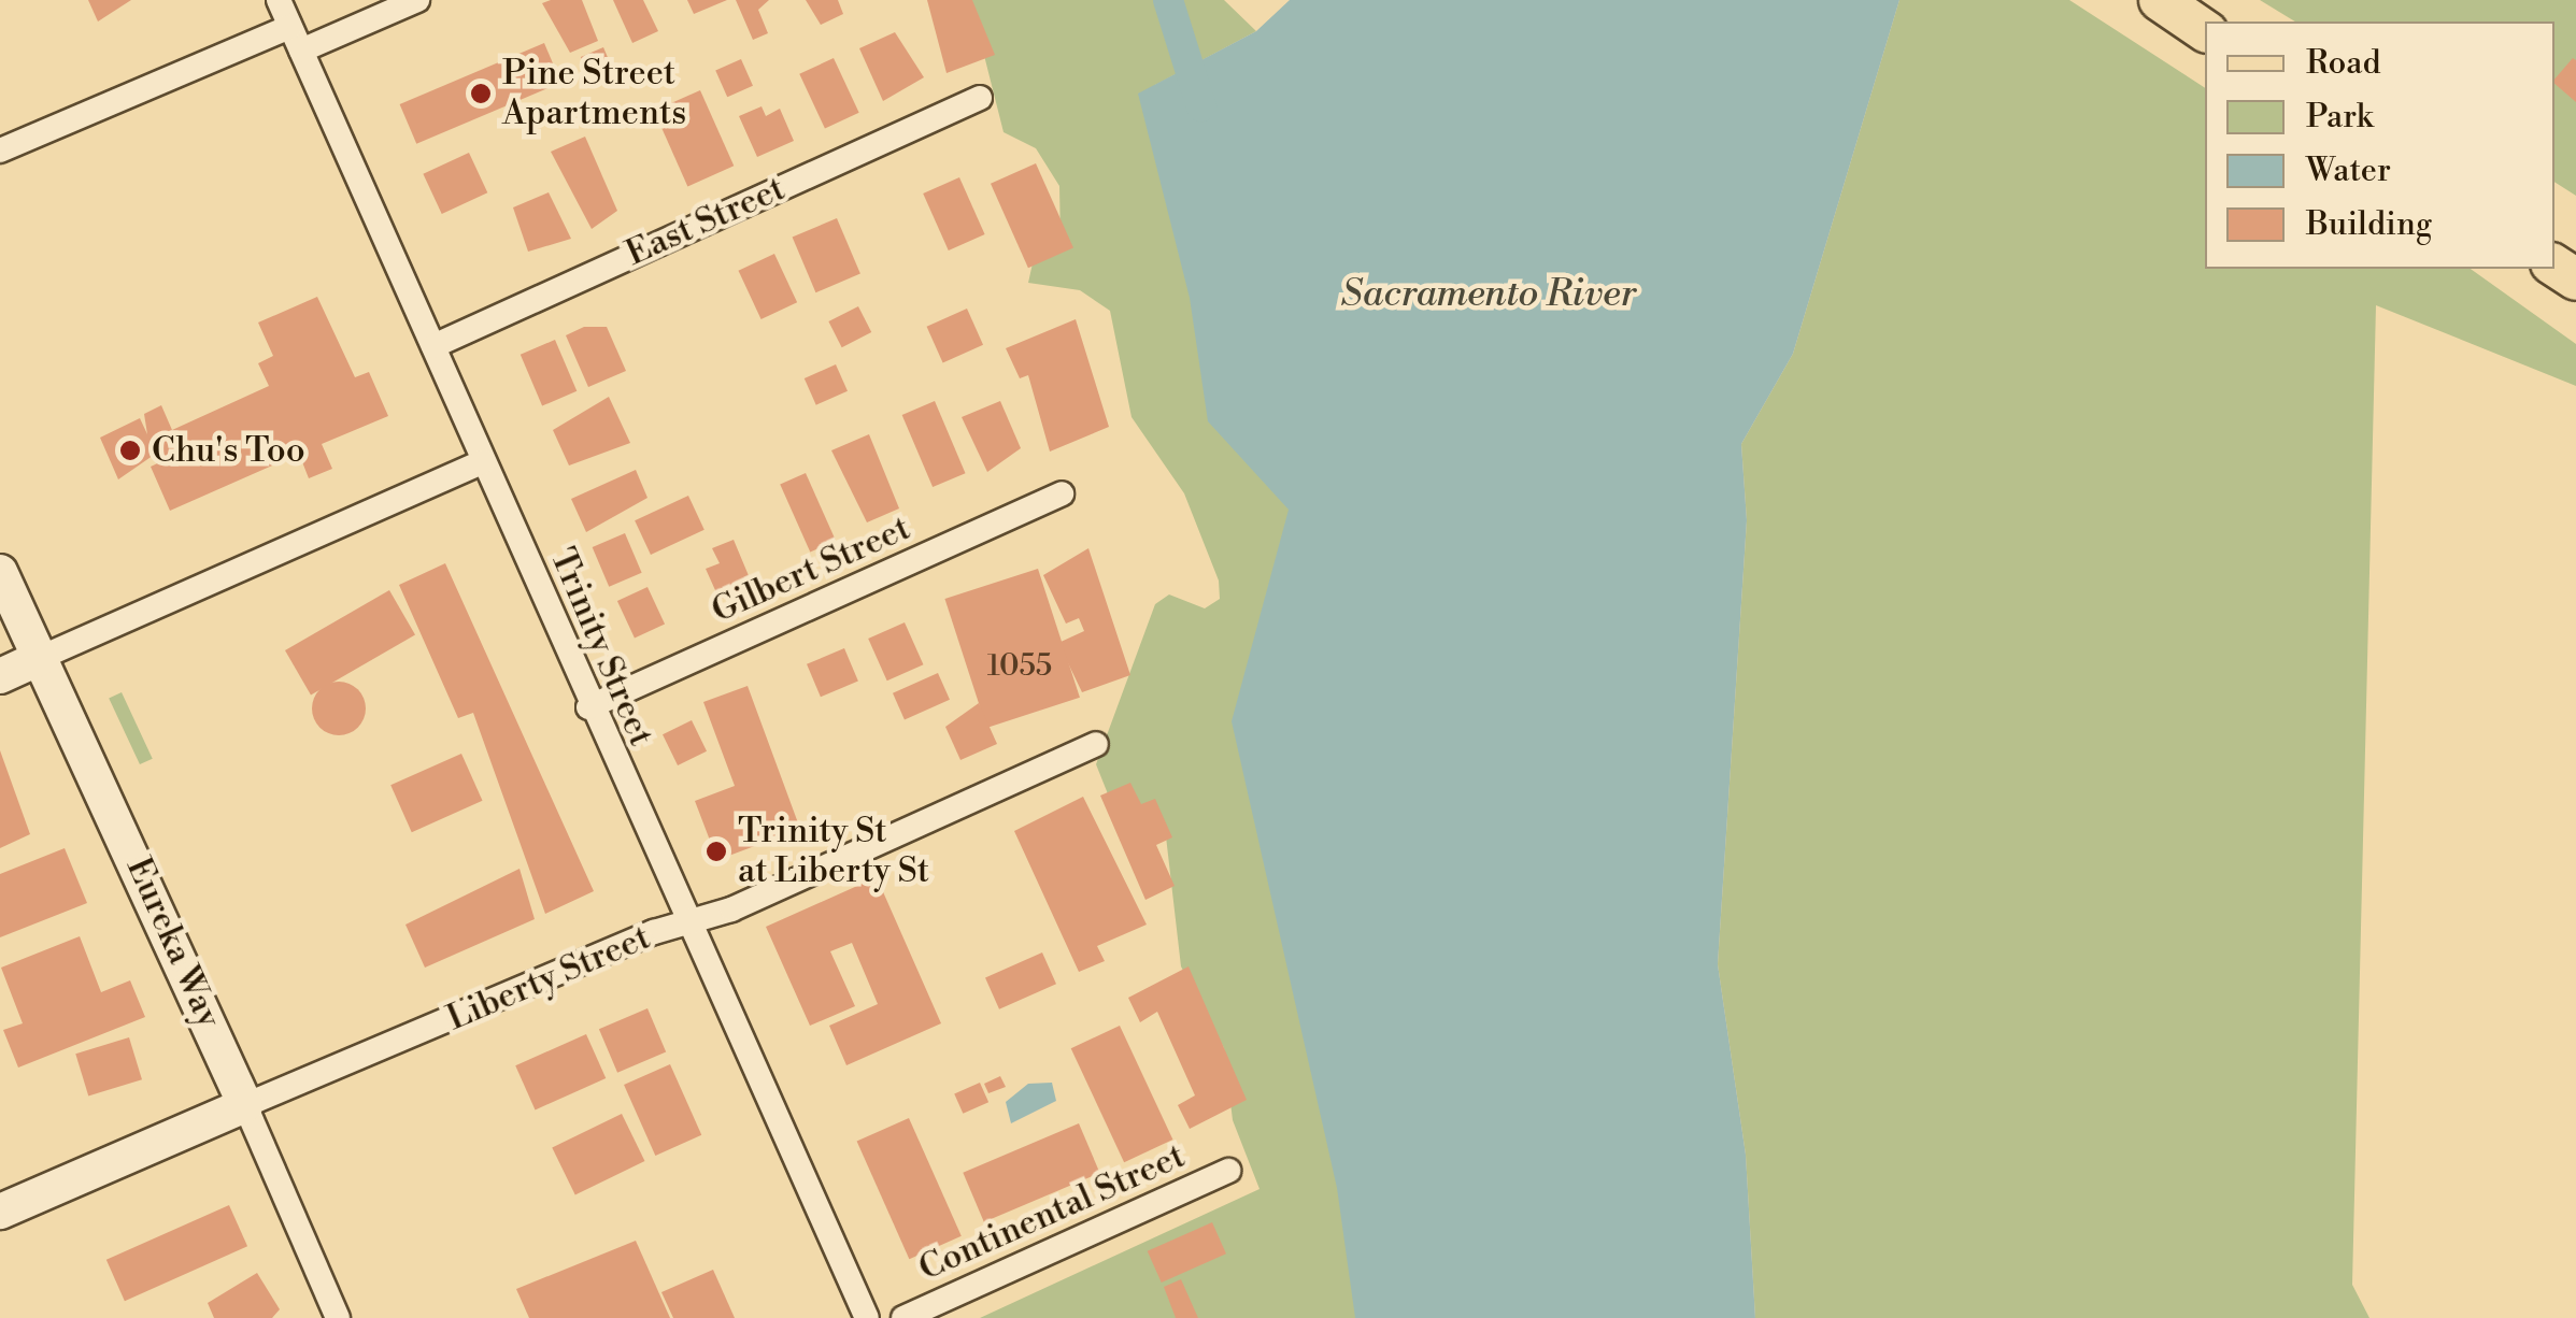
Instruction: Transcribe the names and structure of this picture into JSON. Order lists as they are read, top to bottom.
{
  "streets": {
    "street": [
      "East Street",
      "Gilbert Street",
      "Trinity Street",
      "Eureka Way",
      "Liberty Street",
      "Continental Street"
    ]
  },
  "crossings": [
    ["East Street", "Trinity Street"],
    ["Gilbert Street", "Trinity Street"],
    ["Trinity Street", "Liberty Street"],
    ["Eureka Way", "Liberty Street"]
  ],
  "water": ["Sacramento River"],
  "places": ["Pine Street Apartments", "Chu's Too", "Trinity St at Liberty St"],
  "house_numbers": ["1055"],
  "legend": [
    "Road",
    "Park",
    "Water",
    "Building"
  ]
}
